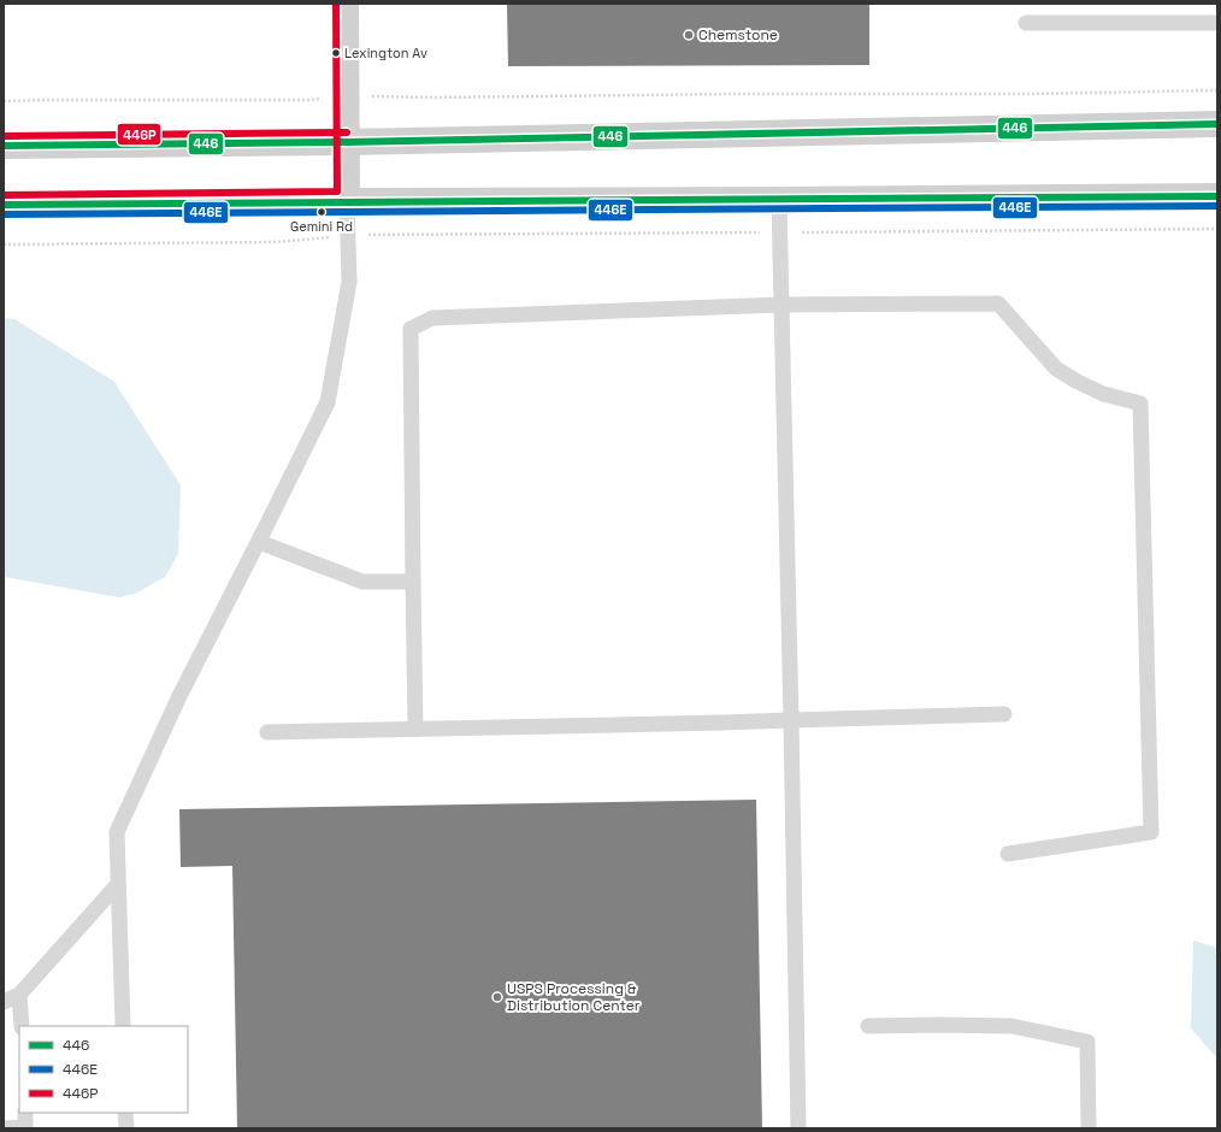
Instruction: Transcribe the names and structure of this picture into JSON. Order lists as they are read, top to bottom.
{
  "places": [
    "Chemstone",
    "Lexington Av",
    "Gemini Rd",
    "USPS Processing & Distribution Center"
  ],
  "lines": ["transit line 446P", "transit line 446", "transit line 446E"],
  "legend": ["446", "446E", "446P"]
}
